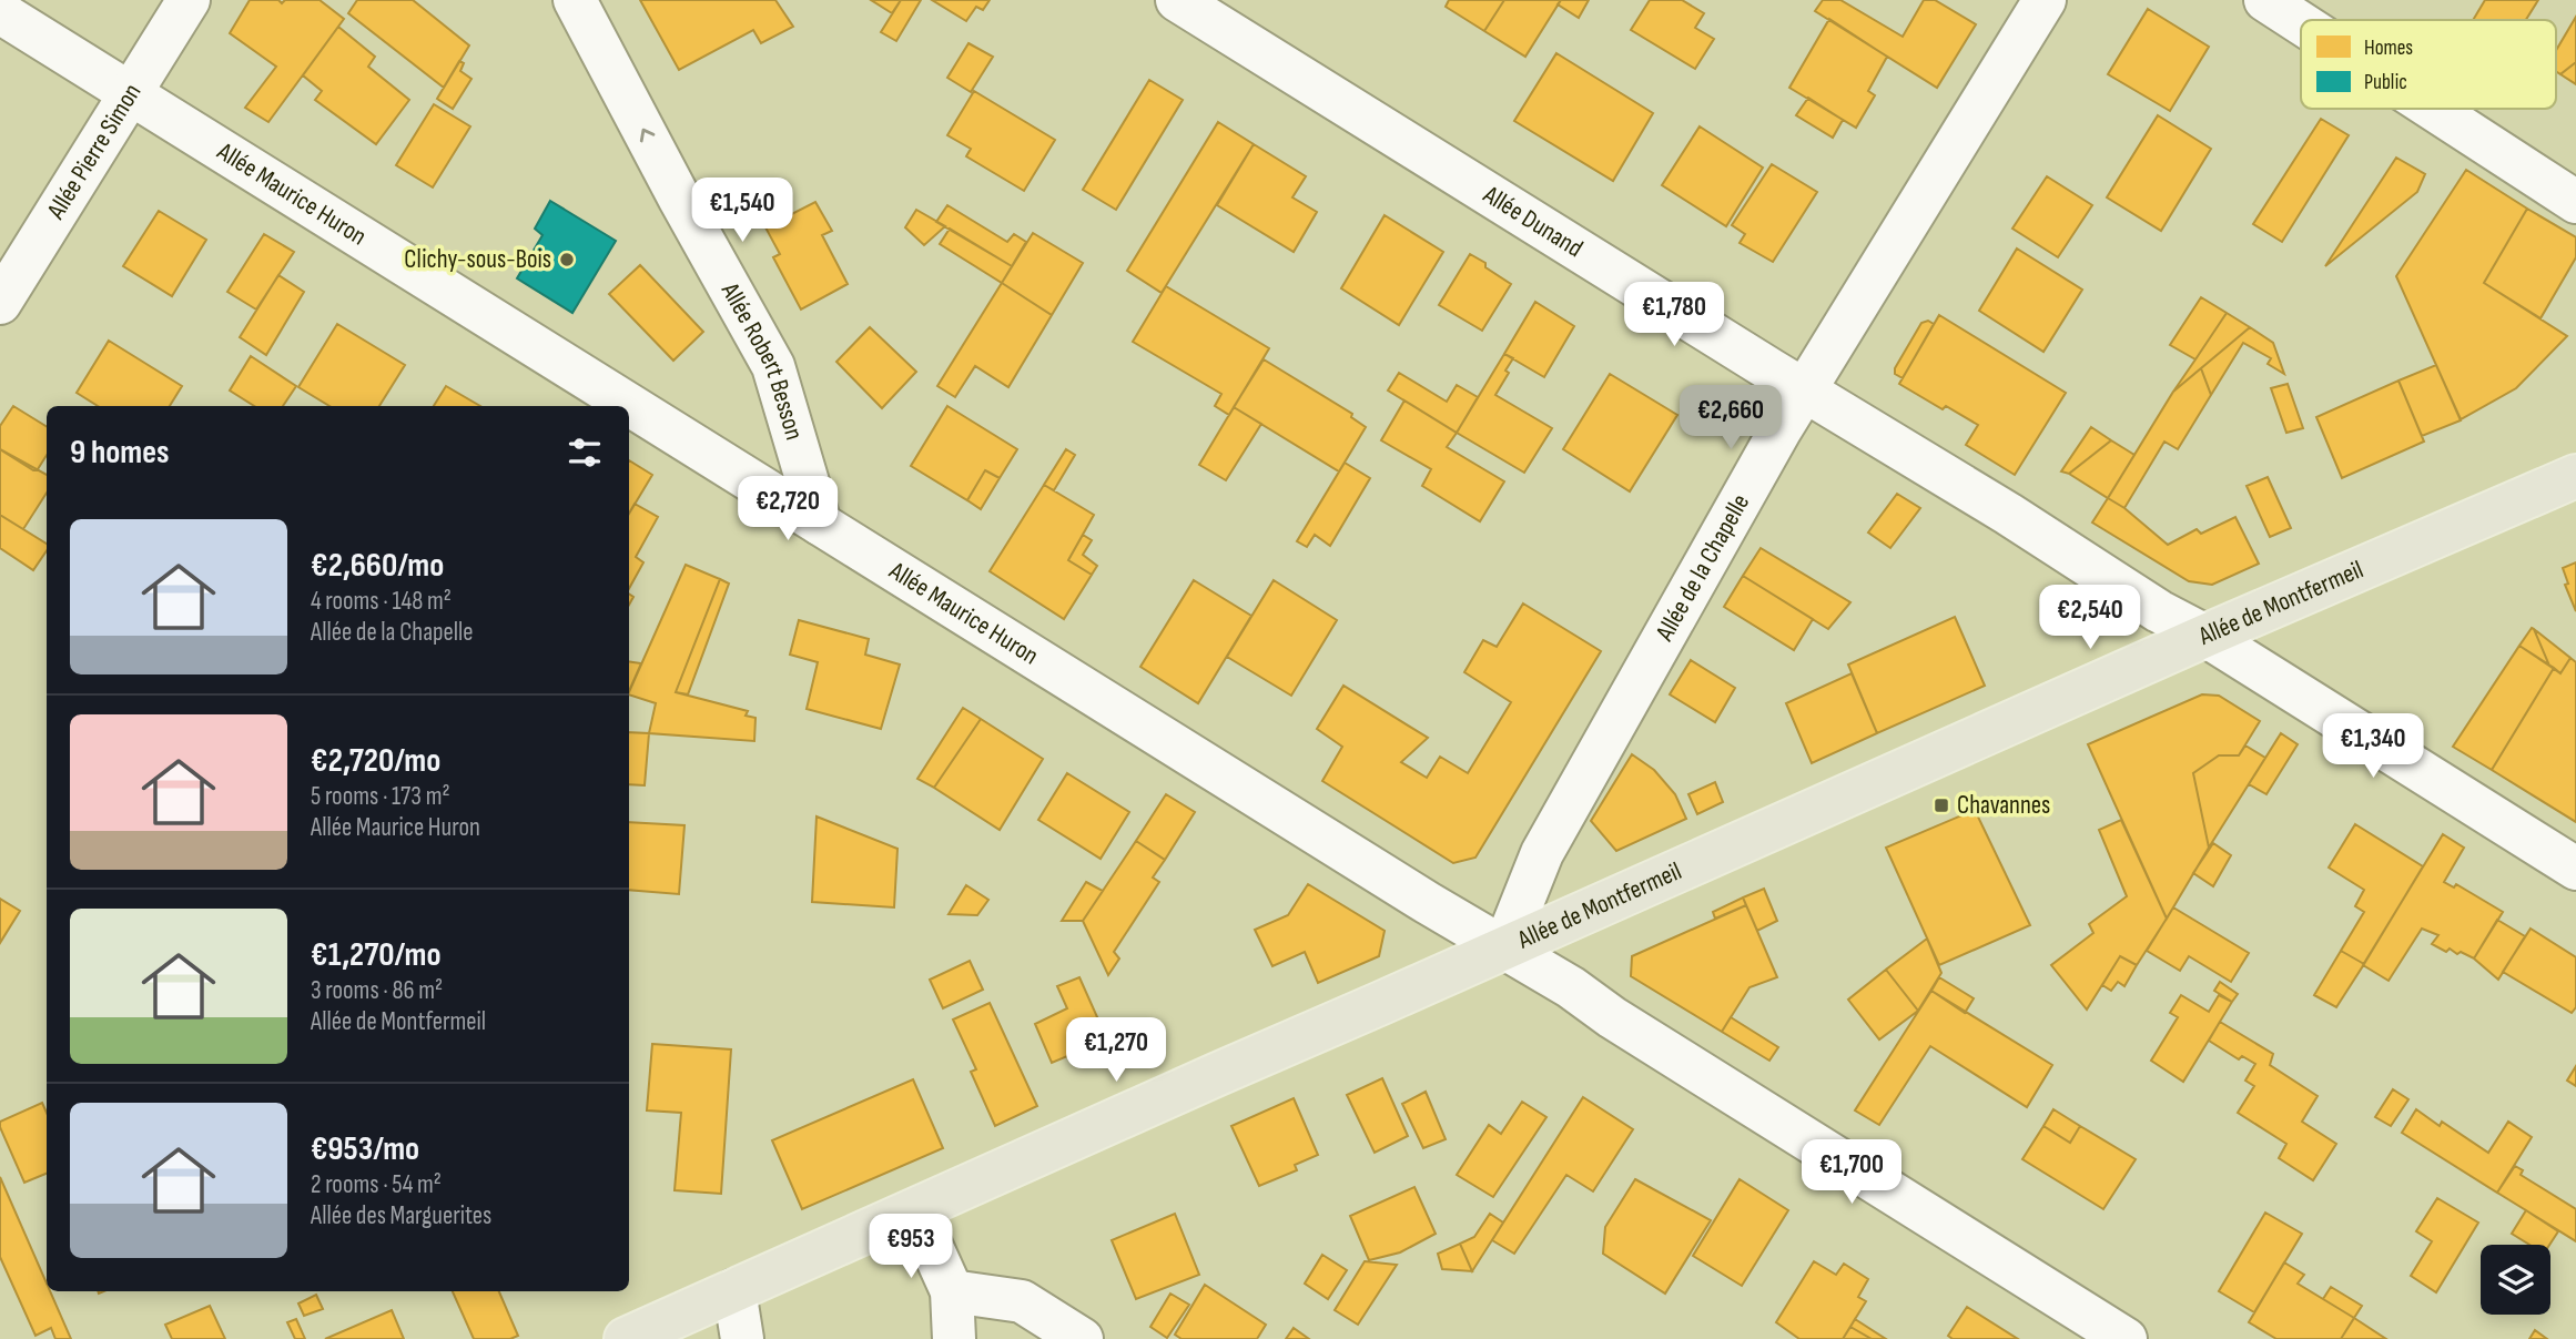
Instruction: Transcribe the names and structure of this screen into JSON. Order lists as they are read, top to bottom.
{
  "streets": {
    "main road": ["Allée de Montfermeil"],
    "street": [
      "Allée Pierre Simon",
      "Allée Maurice Huron",
      "Allée Dunand",
      "Allée Robert Besson",
      "Allée de la Chapelle"
    ]
  },
  "crossings": [
    ["Allée Pierre Simon", "Allée Maurice Huron"],
    ["Allée Maurice Huron", "Allée Robert Besson"],
    ["Allée Maurice Huron", "Allée de la Chapelle"],
    ["Allée Maurice Huron", "Allée de Montfermeil"],
    ["Allée Dunand", "Allée de la Chapelle"],
    ["Allée Dunand", "Allée de Montfermeil"],
    ["Allée de la Chapelle", "Allée de Montfermeil"]
  ],
  "one_way": ["Allée Robert Besson"],
  "places": {
    "other": ["Clichy-sous-Bois"],
    "transit": ["Chavannes"]
  },
  "legend": ["Homes", "Public"],
  "page": {
    "price": [
      "€1,540",
      "€1,780",
      "€2,660",
      "€2,720",
      "€2,540",
      "€1,340",
      "€1,270",
      "€1,700",
      "€953"
    ],
    "heading": "9 homes",
    "list": [
      {
        "name": "€2,660/mo",
        "note": "4 rooms · 148 m² · Allée de la Chapelle"
      },
      {
        "name": "€2,720/mo",
        "note": "5 rooms · 173 m² · Allée Maurice Huron"
      },
      {
        "name": "€1,270/mo",
        "note": "3 rooms · 86 m² · Allée de Montfermeil"
      },
      {
        "name": "€953/mo",
        "note": "2 rooms · 54 m² · Allée des Marguerites"
      }
    ]
  }
}
